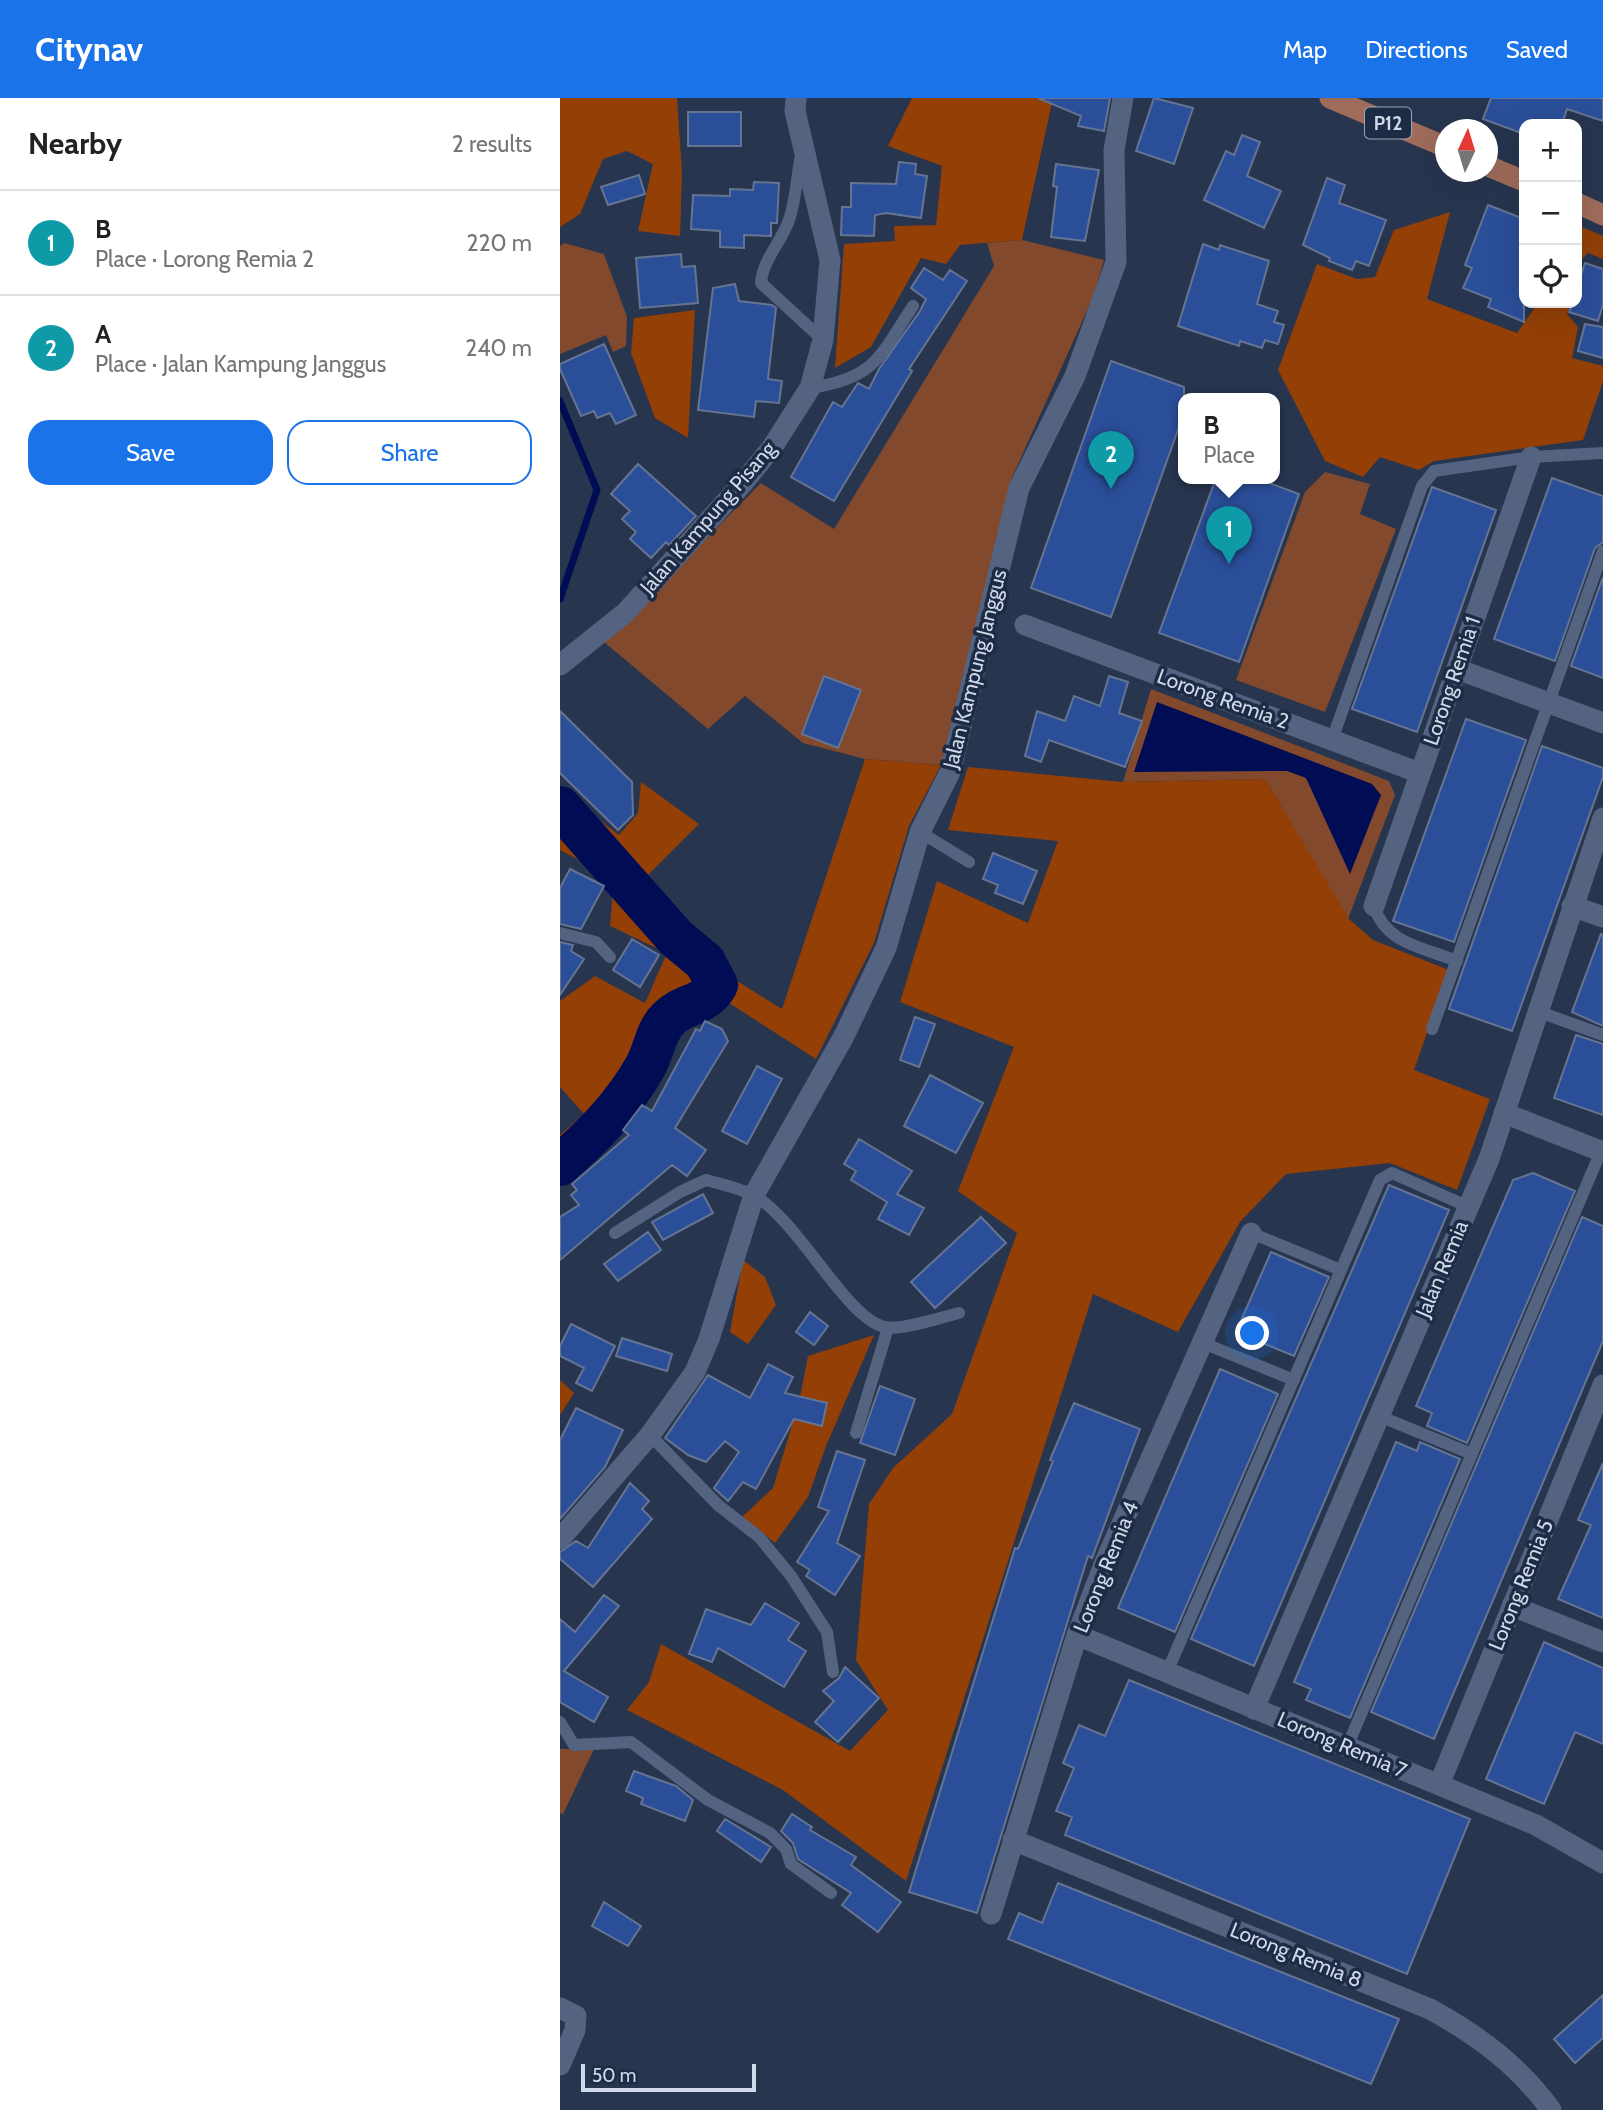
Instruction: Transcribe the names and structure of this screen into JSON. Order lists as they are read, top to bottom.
{
  "streets": {
    "main road": ["P12"],
    "street": [
      "Jalan Kampung Pisang",
      "Jalan Kampung Janggus",
      "Lorong Remia 1",
      "Lorong Remia 2",
      "Jalan Remia",
      "Lorong Remia 4",
      "Lorong Remia 5",
      "Lorong Remia 7",
      "Lorong Remia 8"
    ]
  },
  "crossings": [
    ["Lorong Remia 1", "Lorong Remia 2"],
    ["Jalan Remia", "Lorong Remia 7"],
    ["Lorong Remia 4", "Lorong Remia 7"],
    ["Lorong Remia 4", "Lorong Remia 8"],
    ["Lorong Remia 5", "Lorong Remia 7"]
  ],
  "scale_bar": "50 m",
  "north": "top",
  "page": {
    "header": "Citynav",
    "nav": ["Map", "Directions", "Saved"],
    "heading": ["Nearby", "2 results"],
    "map_buttons": ["+", "−"],
    "list": [
      {
        "mark": "1",
        "name": "B",
        "note": "Place · Lorong Remia 2",
        "value": "220 m"
      },
      {
        "mark": "2",
        "name": "A",
        "note": "Place · Jalan Kampung Janggus",
        "value": "240 m"
      }
    ],
    "popup": ["B", "Place"],
    "buttons": ["Save", "Share"],
    "pins": ["2", "1"],
    "scale": "50 m"
  }
}
